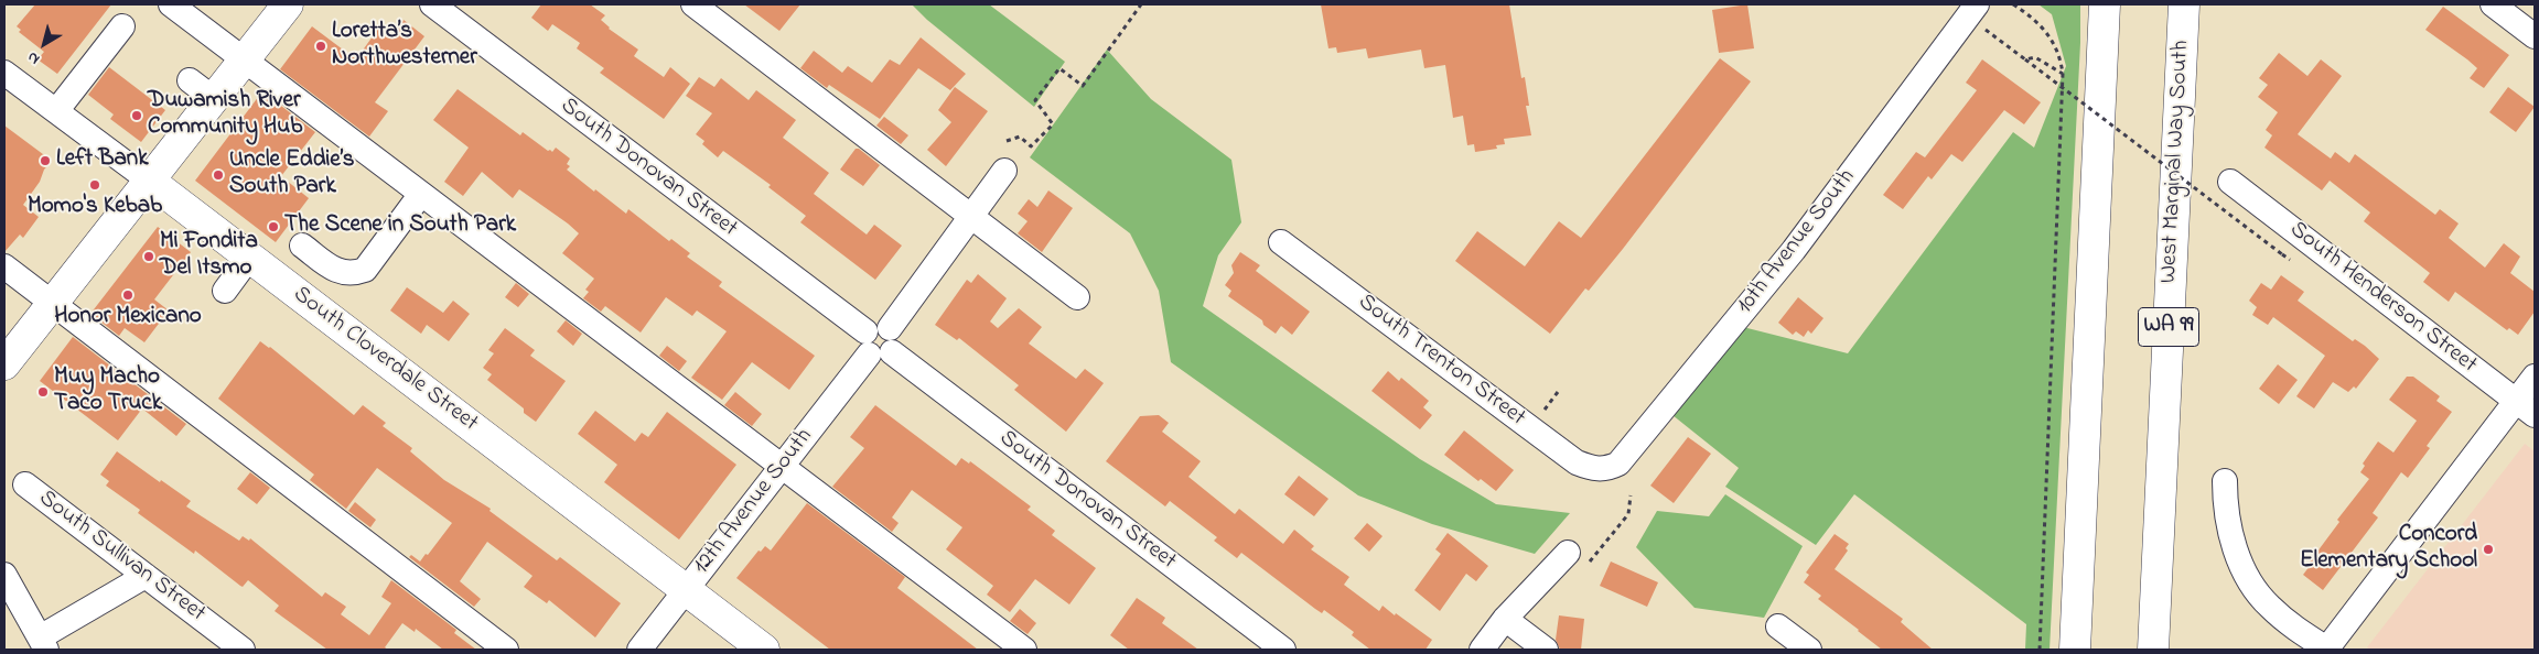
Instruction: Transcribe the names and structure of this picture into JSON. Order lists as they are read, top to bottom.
{
  "streets": {
    "main road": ["West Marginal Way South", "WA 99", "South Cloverdale Street"],
    "street": [
      "South Donovan Street",
      "10th Avenue South",
      "South Henderson Street",
      "South Trenton Street",
      "12th Avenue South",
      "South Sullivan Street"
    ]
  },
  "crossings": [
    ["South Donovan Street", "12th Avenue South"],
    ["10th Avenue South", "South Trenton Street"],
    ["South Cloverdale Street", "12th Avenue South"]
  ],
  "places": [
    "Loretta’s Northwesterner",
    "Duwamish River Community Hub",
    "Left Bank",
    "Uncle Eddie’s South Park",
    "Momo's Kebab",
    "The Scene in South Park",
    "Mi Fondita Del Itsmo",
    "Honor Mexicano",
    "Muy Macho Taco Truck",
    "Concord Elementary School"
  ],
  "north": "bottom left"
}
